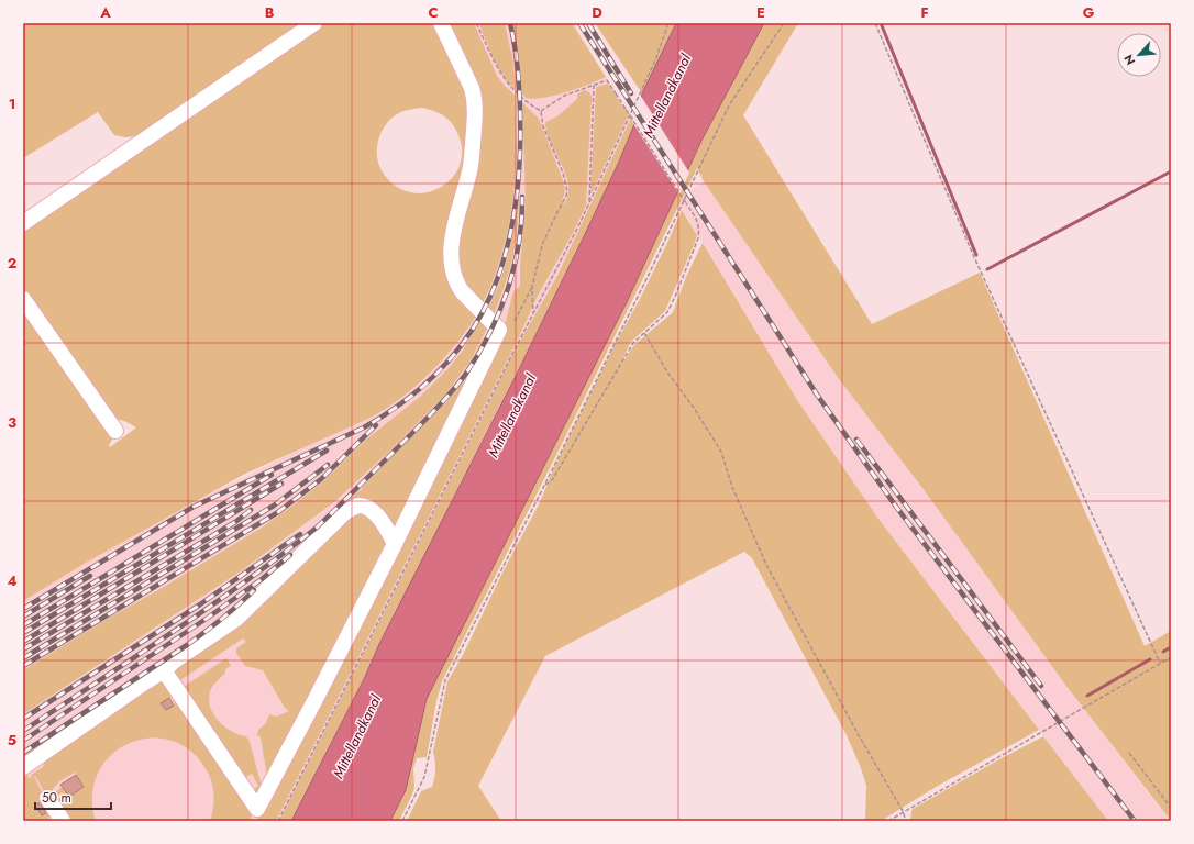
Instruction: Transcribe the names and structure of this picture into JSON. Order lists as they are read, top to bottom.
{
  "water": ["Mittellandkanal"],
  "scale_bar": "50 m",
  "north": "bottom left",
  "grid": {
    "columns": [
      "A",
      "B",
      "C",
      "D",
      "E",
      "F",
      "G"
    ],
    "rows": [
      "1",
      "2",
      "3",
      "4",
      "5"
    ]
  }
}
